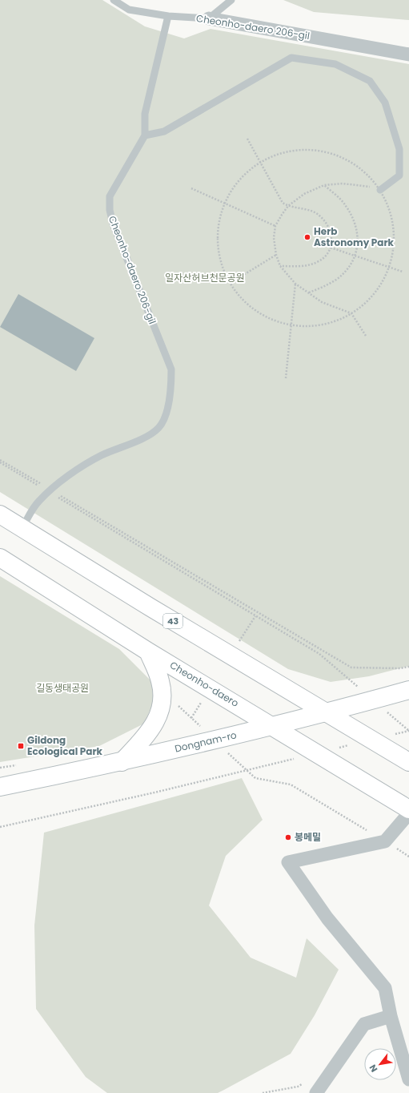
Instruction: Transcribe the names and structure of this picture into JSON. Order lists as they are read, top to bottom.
{
  "streets": {
    "main road": ["43", "Cheonho-daero", "Dongnam-ro"],
    "street": ["Cheonho-daero 206-gil"]
  },
  "crossings": [
    ["Cheonho-daero 206-gil", "43"],
    ["43", "Dongnam-ro"],
    ["Cheonho-daero", "Dongnam-ro"]
  ],
  "parks": ["일자산허브천문공원", "길동생태공원"],
  "places": {
    "other": ["Herb Astronomy Park", "봉메밀"],
    "transit": ["Gildong Ecological Park"]
  },
  "north": "bottom left"
}
